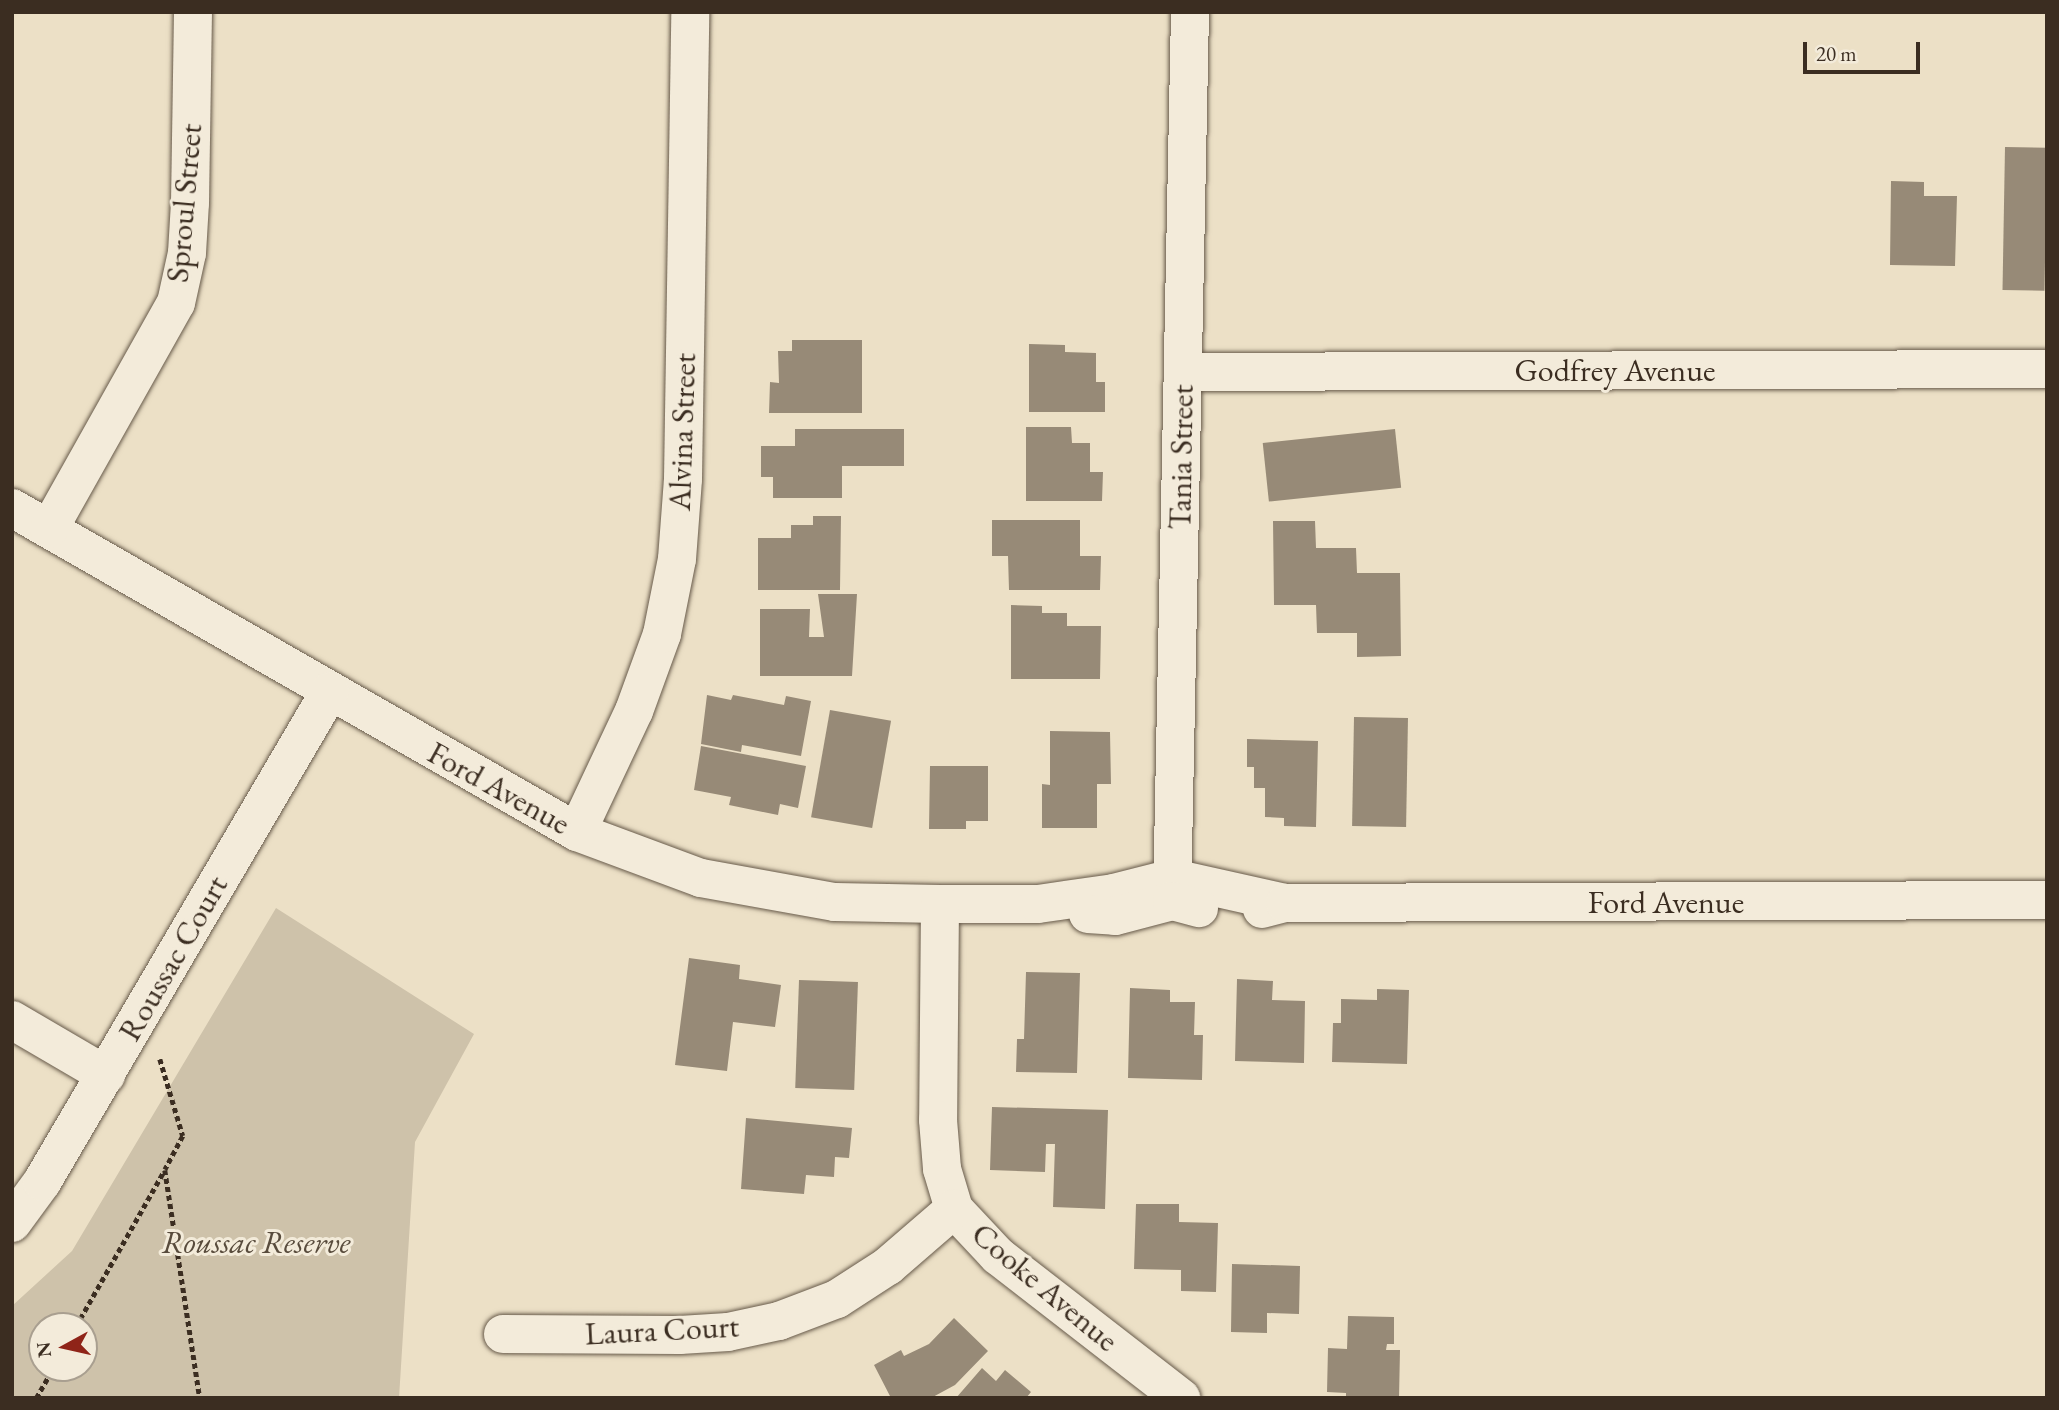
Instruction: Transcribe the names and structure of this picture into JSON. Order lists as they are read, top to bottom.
{
  "streets": {
    "street": [
      "Sproul Street",
      "Godfrey Avenue",
      "Alvina Street",
      "Tania Street",
      "Ford Avenue",
      "Roussac Court",
      "Cooke Avenue",
      "Laura Court"
    ]
  },
  "crossings": [
    ["Sproul Street", "Ford Avenue"],
    ["Godfrey Avenue", "Tania Street"],
    ["Alvina Street", "Ford Avenue"],
    ["Tania Street", "Ford Avenue"],
    ["Ford Avenue", "Roussac Court"],
    ["Ford Avenue", "Cooke Avenue"],
    ["Cooke Avenue", "Laura Court"]
  ],
  "parks": ["Roussac Reserve"],
  "scale_bar": "20 m",
  "north": "left"
}
